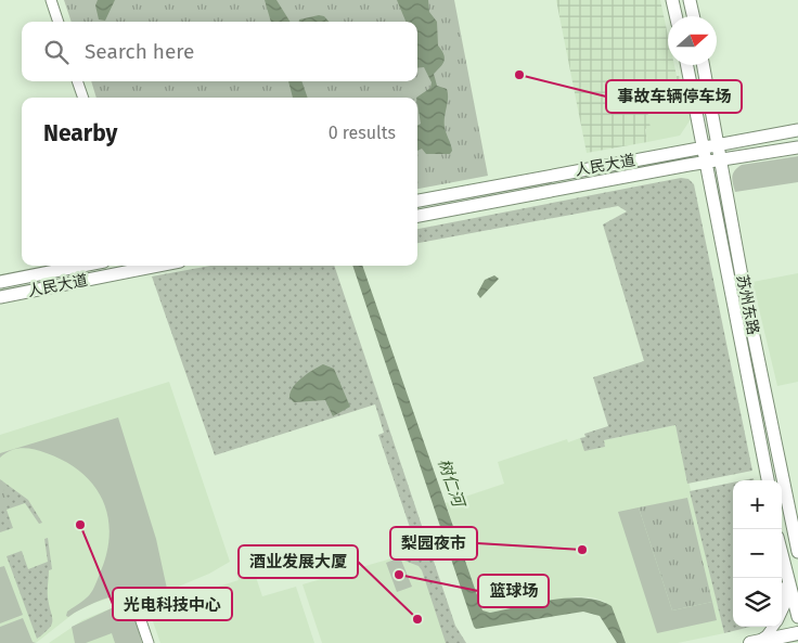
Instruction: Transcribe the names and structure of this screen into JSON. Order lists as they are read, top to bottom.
{
  "streets": {
    "main road": ["人民大道", "苏州东路"]
  },
  "crossings": [
    ["人民大道", "苏州东路"]
  ],
  "water": ["树仁河"],
  "places": [
    "事故车辆停车场",
    "光电科技中心",
    "梨园夜市",
    "篮球场",
    "酒业发展大厦"
  ],
  "north": "right",
  "page": {
    "search": "Search here",
    "heading": ["Nearby", "0 results"],
    "map_buttons": ["+", "−"]
  }
}
